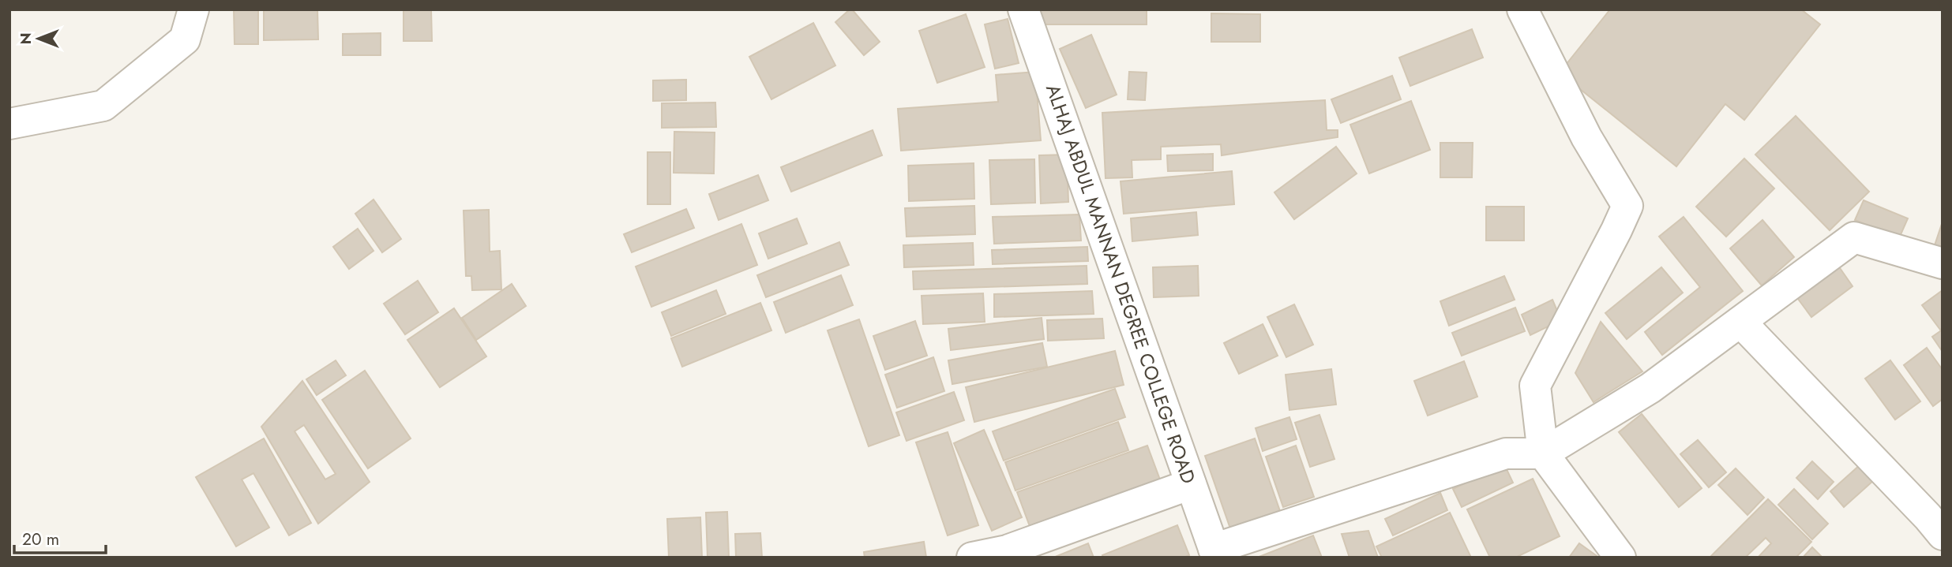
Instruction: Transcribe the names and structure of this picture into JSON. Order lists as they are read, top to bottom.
{
  "streets": {
    "street": ["ALHAJ ABDUL MANNAN DEGREE COLLEGE ROAD"]
  },
  "scale_bar": "20 m",
  "north": "left"
}
